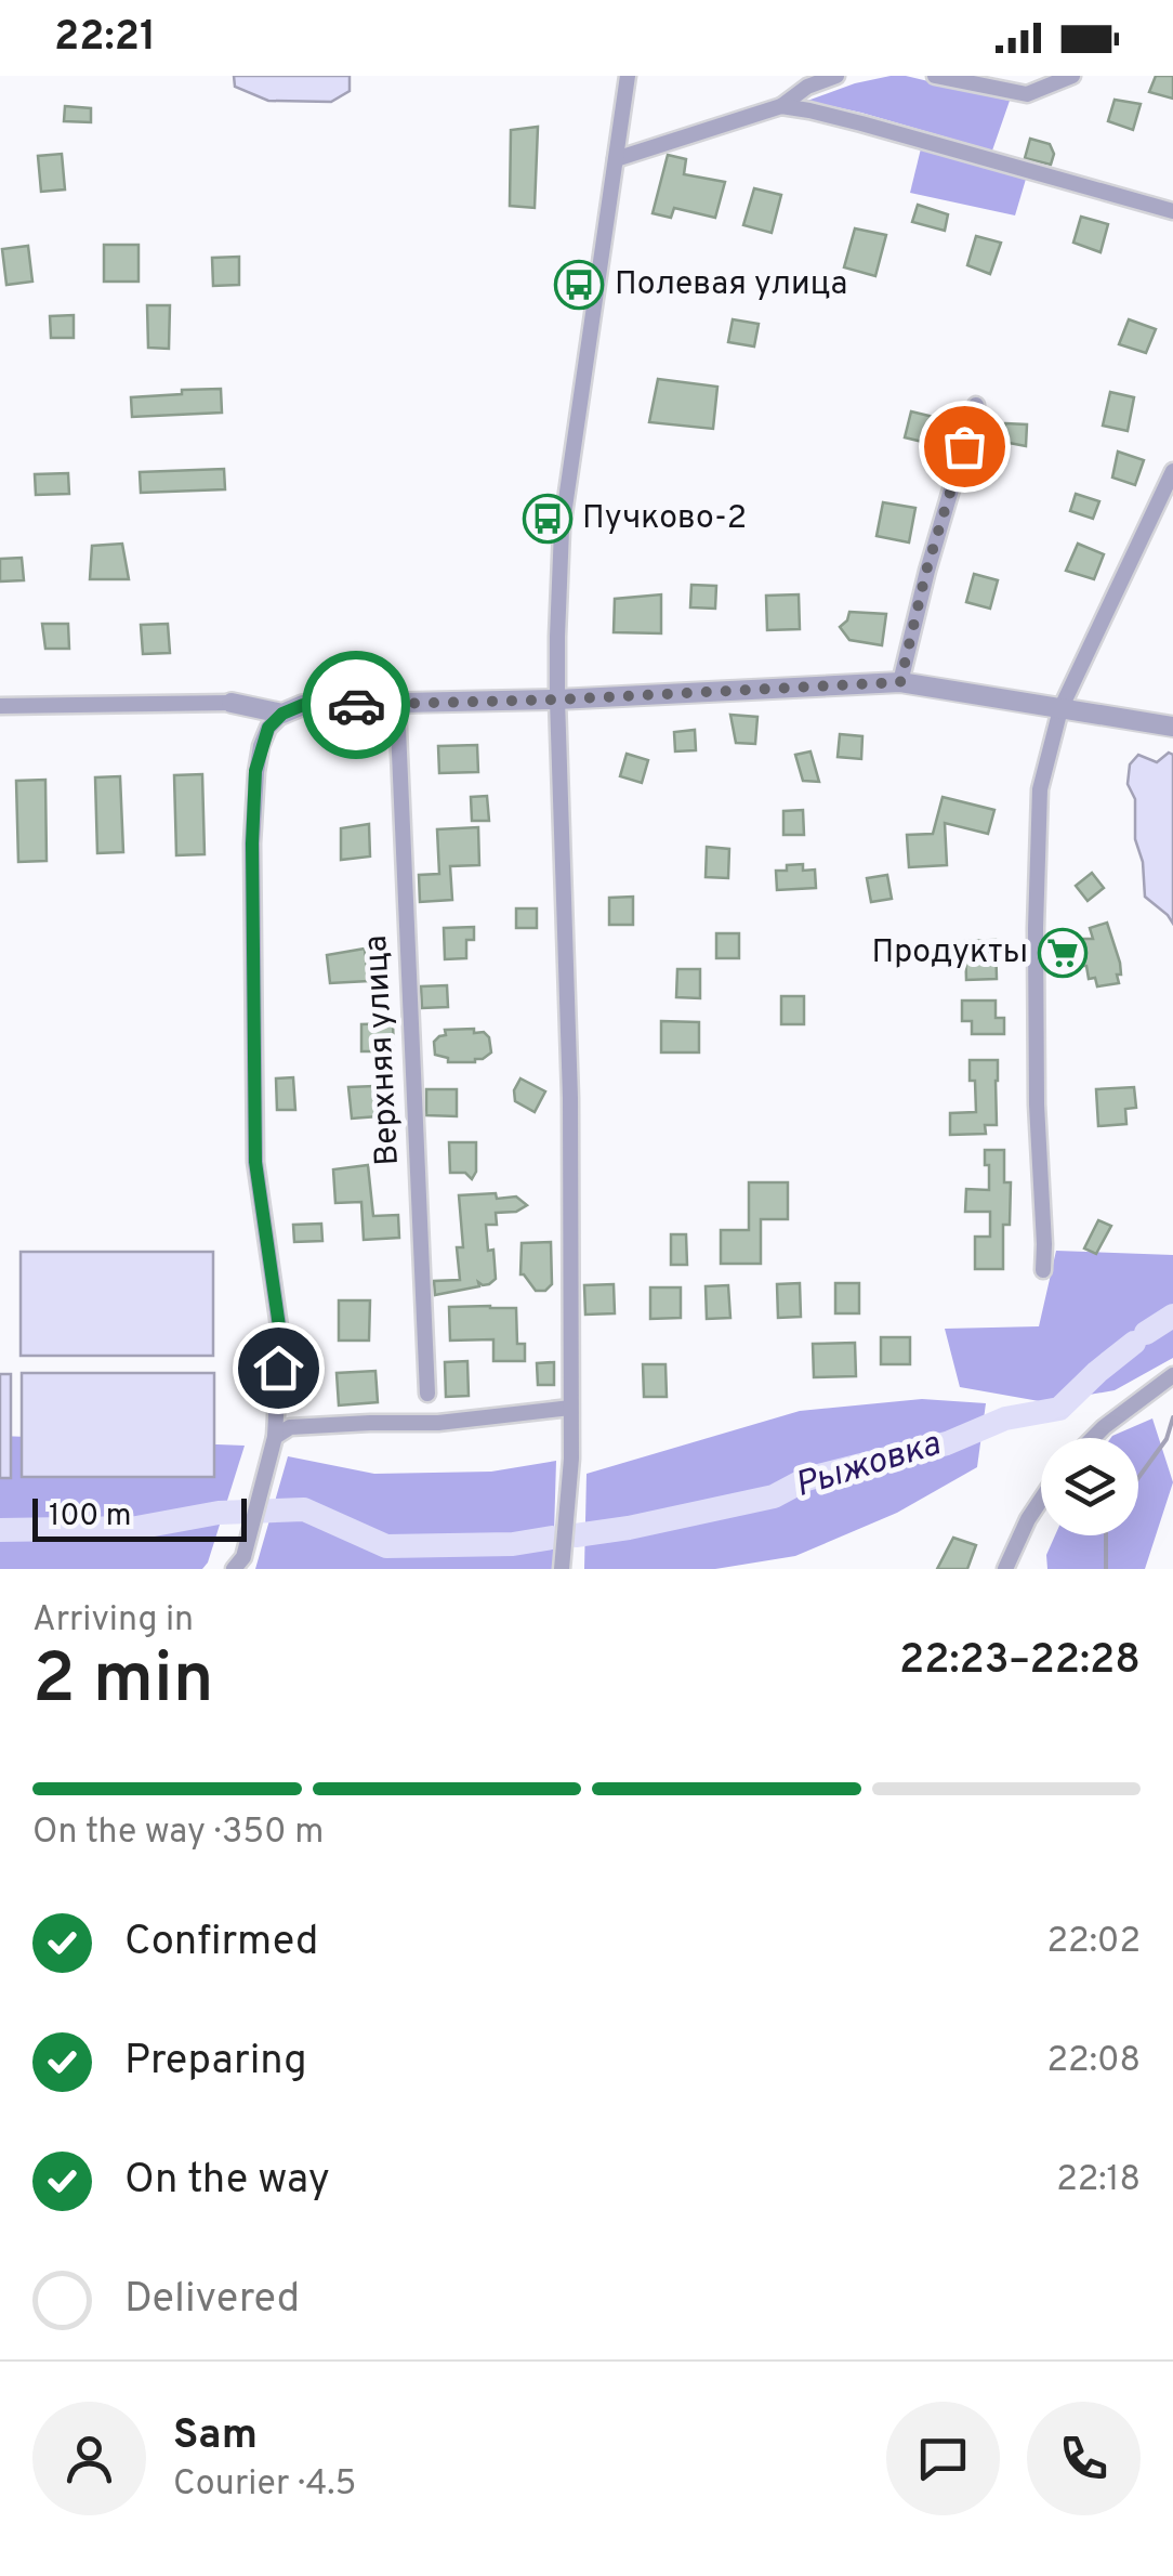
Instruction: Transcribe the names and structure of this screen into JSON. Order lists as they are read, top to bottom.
{
  "streets": {
    "street": ["Верхняя улица"]
  },
  "water": ["Рыжовка"],
  "places": {
    "bus stop": ["Полевая улица", "Пучково-2"],
    "supermarket": ["Продукты"]
  },
  "scale_bar": "100 m",
  "page": {
    "status": "22:21",
    "scale": "100 m",
    "heading": ["2 min", "Arriving in", "22:23–22:28"],
    "panel": ["Sam", "Courier · 4.5"],
    "bar": "On the way · 350 m",
    "list": [
      ["Confirmed", "22:02"],
      ["Preparing", "22:08"],
      ["On the way", "22:18"],
      "Delivered"
    ]
  }
}
